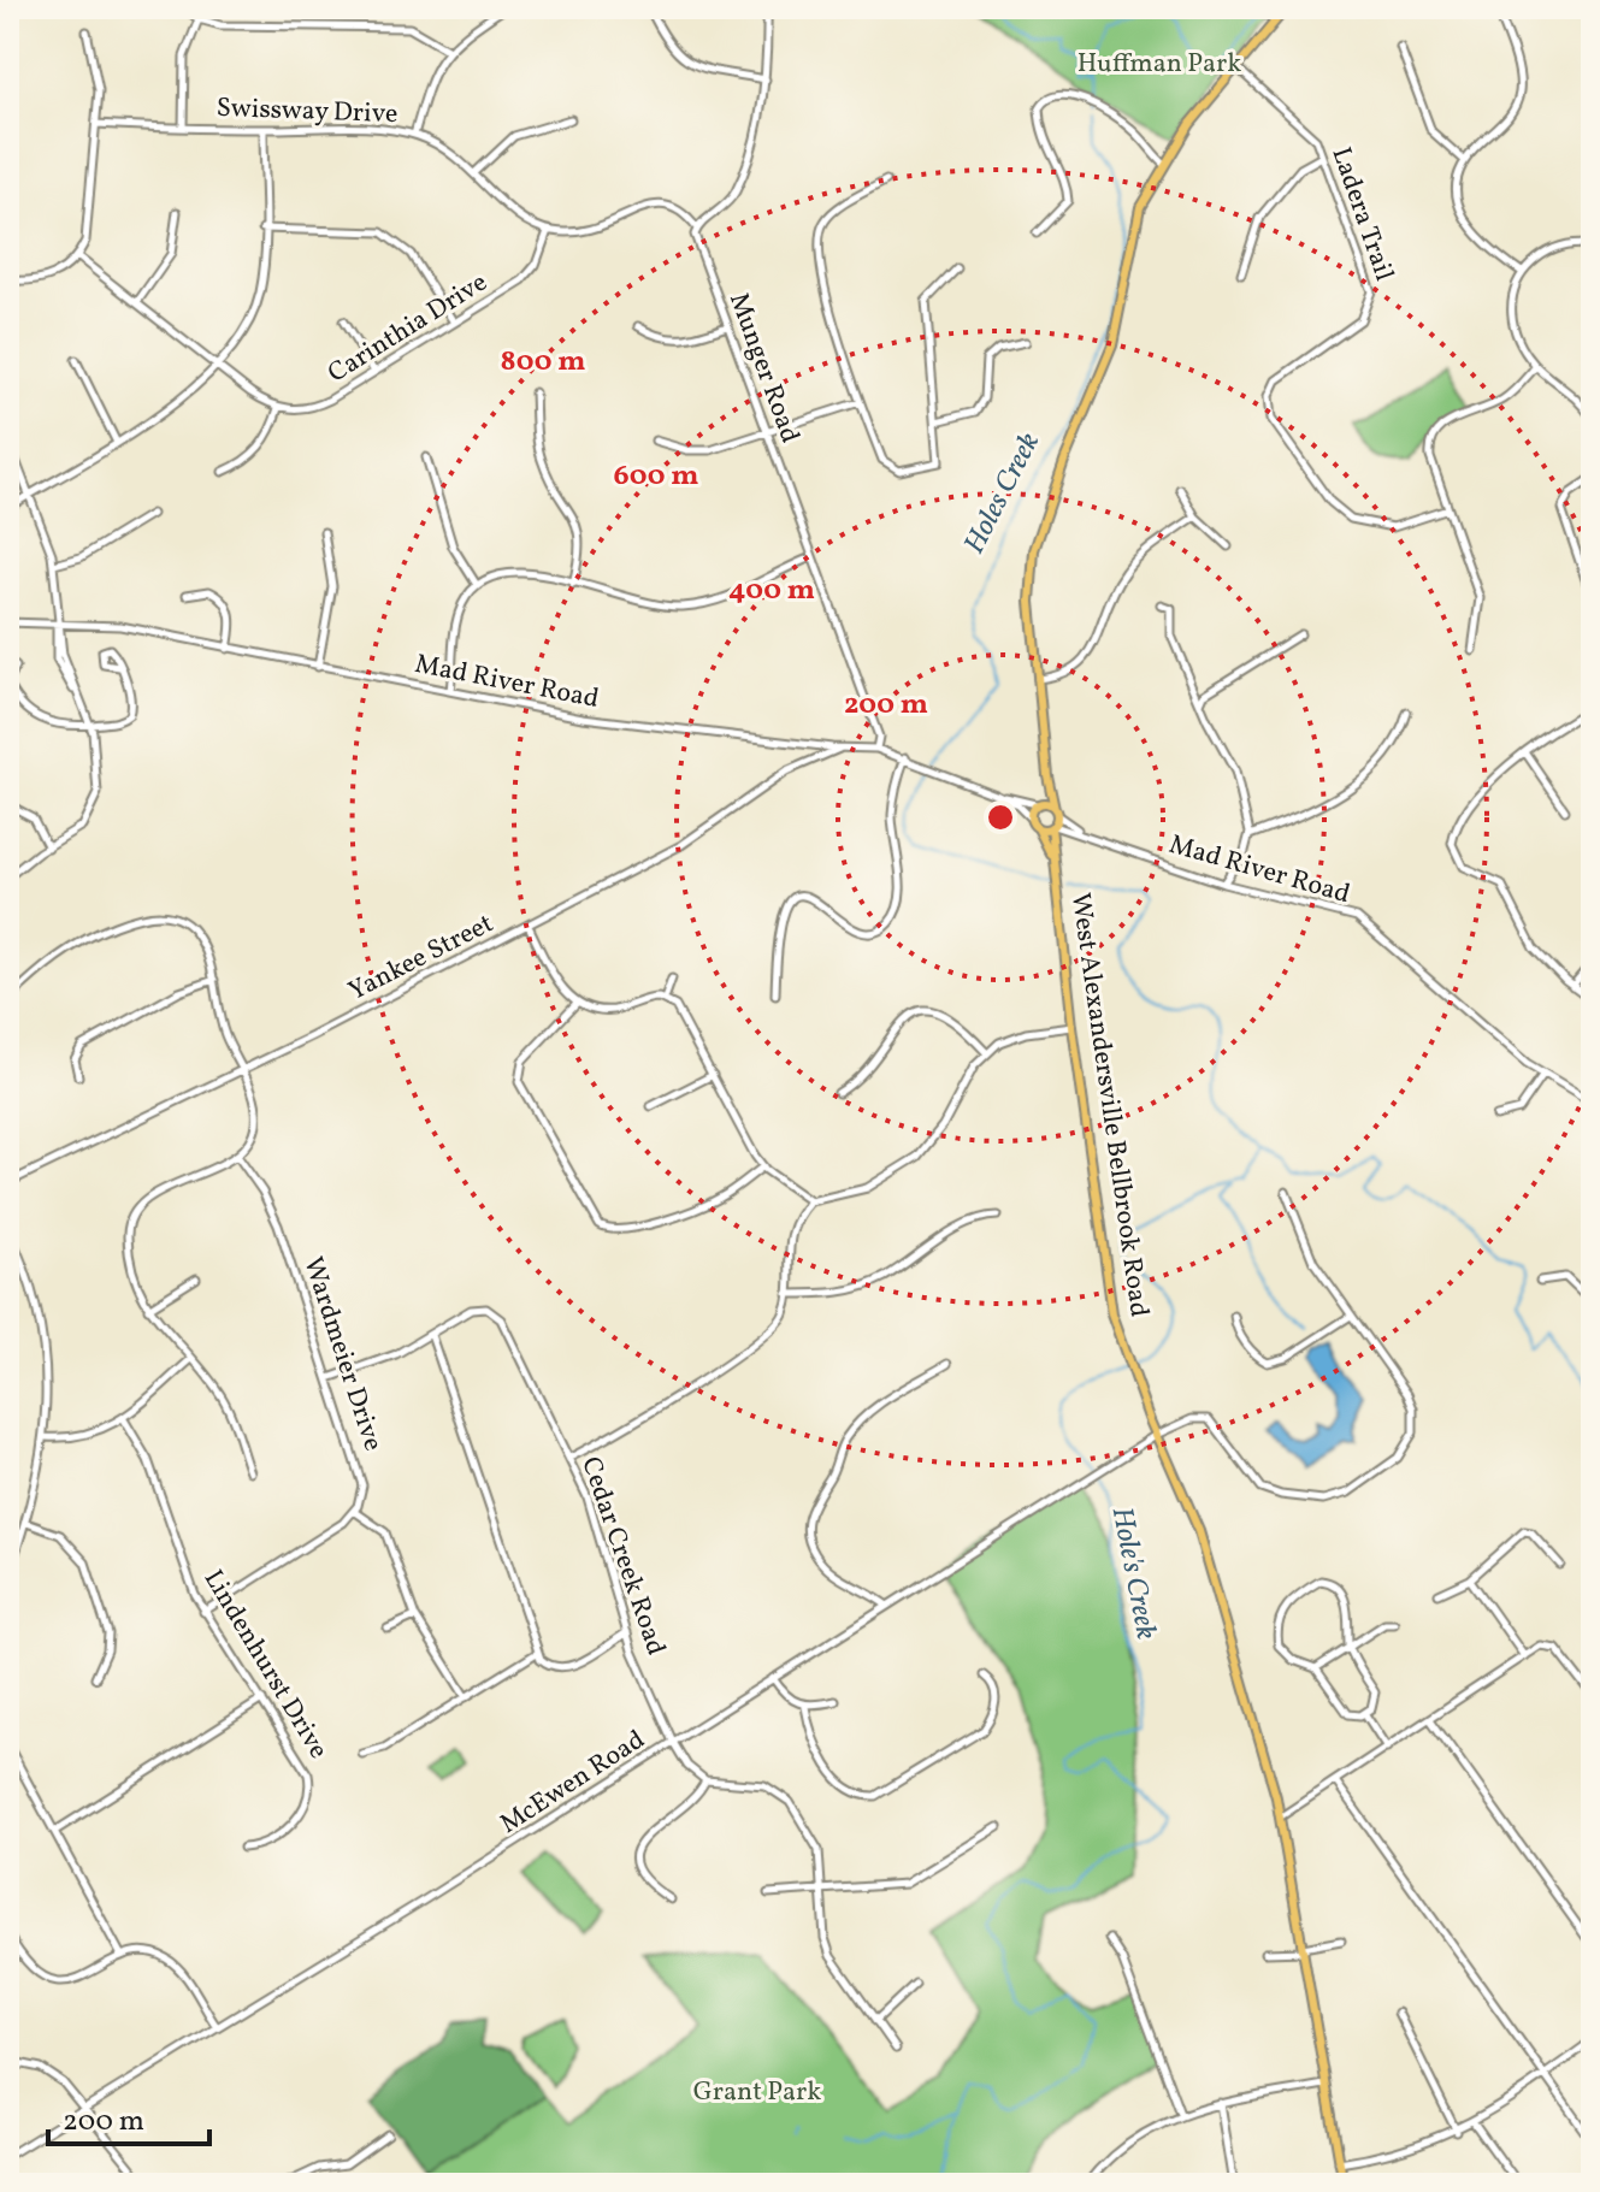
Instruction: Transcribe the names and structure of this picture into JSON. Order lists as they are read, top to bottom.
{
  "streets": {
    "main road": ["West Alexandersville Bellbrook Road"],
    "street": [
      "Swissway Drive",
      "Ladera Trail",
      "Carinthia Drive",
      "Munger Road",
      "Mad River Road",
      "Yankee Street",
      "Wardmeier Drive",
      "Cedar Creek Road",
      "Lindenhurst Drive",
      "McEwen Road"
    ]
  },
  "crossings": [
    ["Swissway Drive", "Carinthia Drive"],
    ["Munger Road", "Mad River Road"],
    ["Mad River Road", "Yankee Street"],
    ["Mad River Road", "West Alexandersville Bellbrook Road"],
    ["West Alexandersville Bellbrook Road", "McEwen Road"],
    ["Wardmeier Drive", "Cedar Creek Road"],
    ["Cedar Creek Road", "McEwen Road"]
  ],
  "water": ["Holes Creek", "Hole's Creek"],
  "parks": ["Huffman Park", "Grant Park"],
  "scale_bar": "200 m",
  "rings": [
    "800 m",
    "600 m",
    "400 m",
    "200 m"
  ]
}
